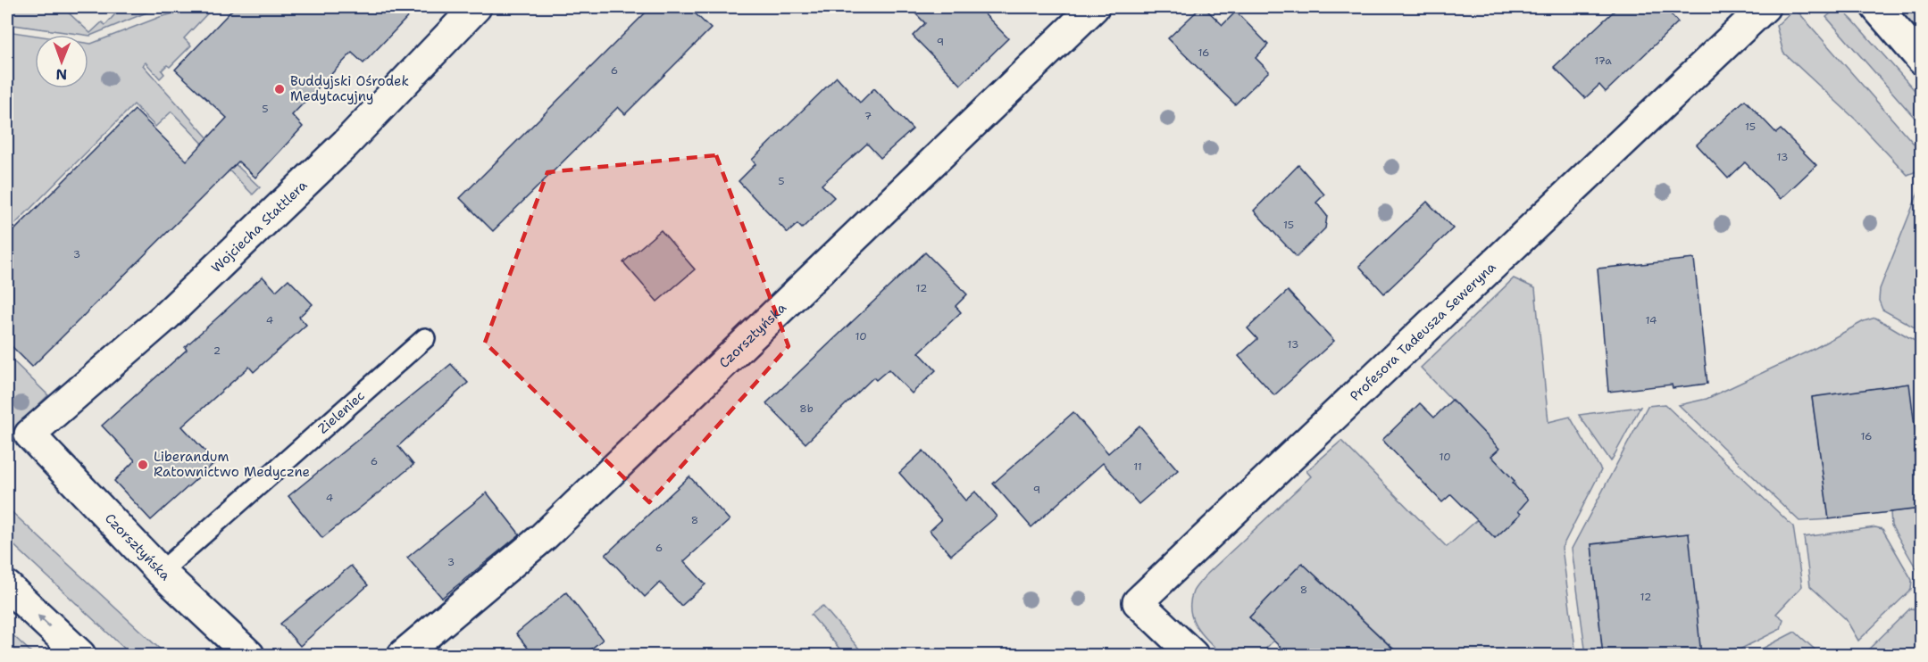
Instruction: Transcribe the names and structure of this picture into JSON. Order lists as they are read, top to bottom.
{
  "streets": {
    "street": ["Wojciecha Stattlera", "Profesora Tadeusza Seweryna", "Czorsztyńska"],
    "lane": ["Zieleniec"]
  },
  "crossings": [
    ["Wojciecha Stattlera", "Czorsztyńska"],
    ["Czorsztyńska", "Zieleniec"]
  ],
  "places": ["Buddyjski Ośrodek Medytacyjny", "Liberandum Ratownictwo Medyczne"],
  "house_numbers": [
    "9",
    "16",
    "17a",
    "6",
    "5",
    "7",
    "15",
    "13",
    "5",
    "15",
    "3",
    "12",
    "4",
    "14",
    "10",
    "13",
    "2",
    "8b",
    "16",
    "10",
    "6",
    "11",
    "9",
    "4",
    "8",
    "6",
    "3",
    "8",
    "12"
  ],
  "north": "bottom"
}
